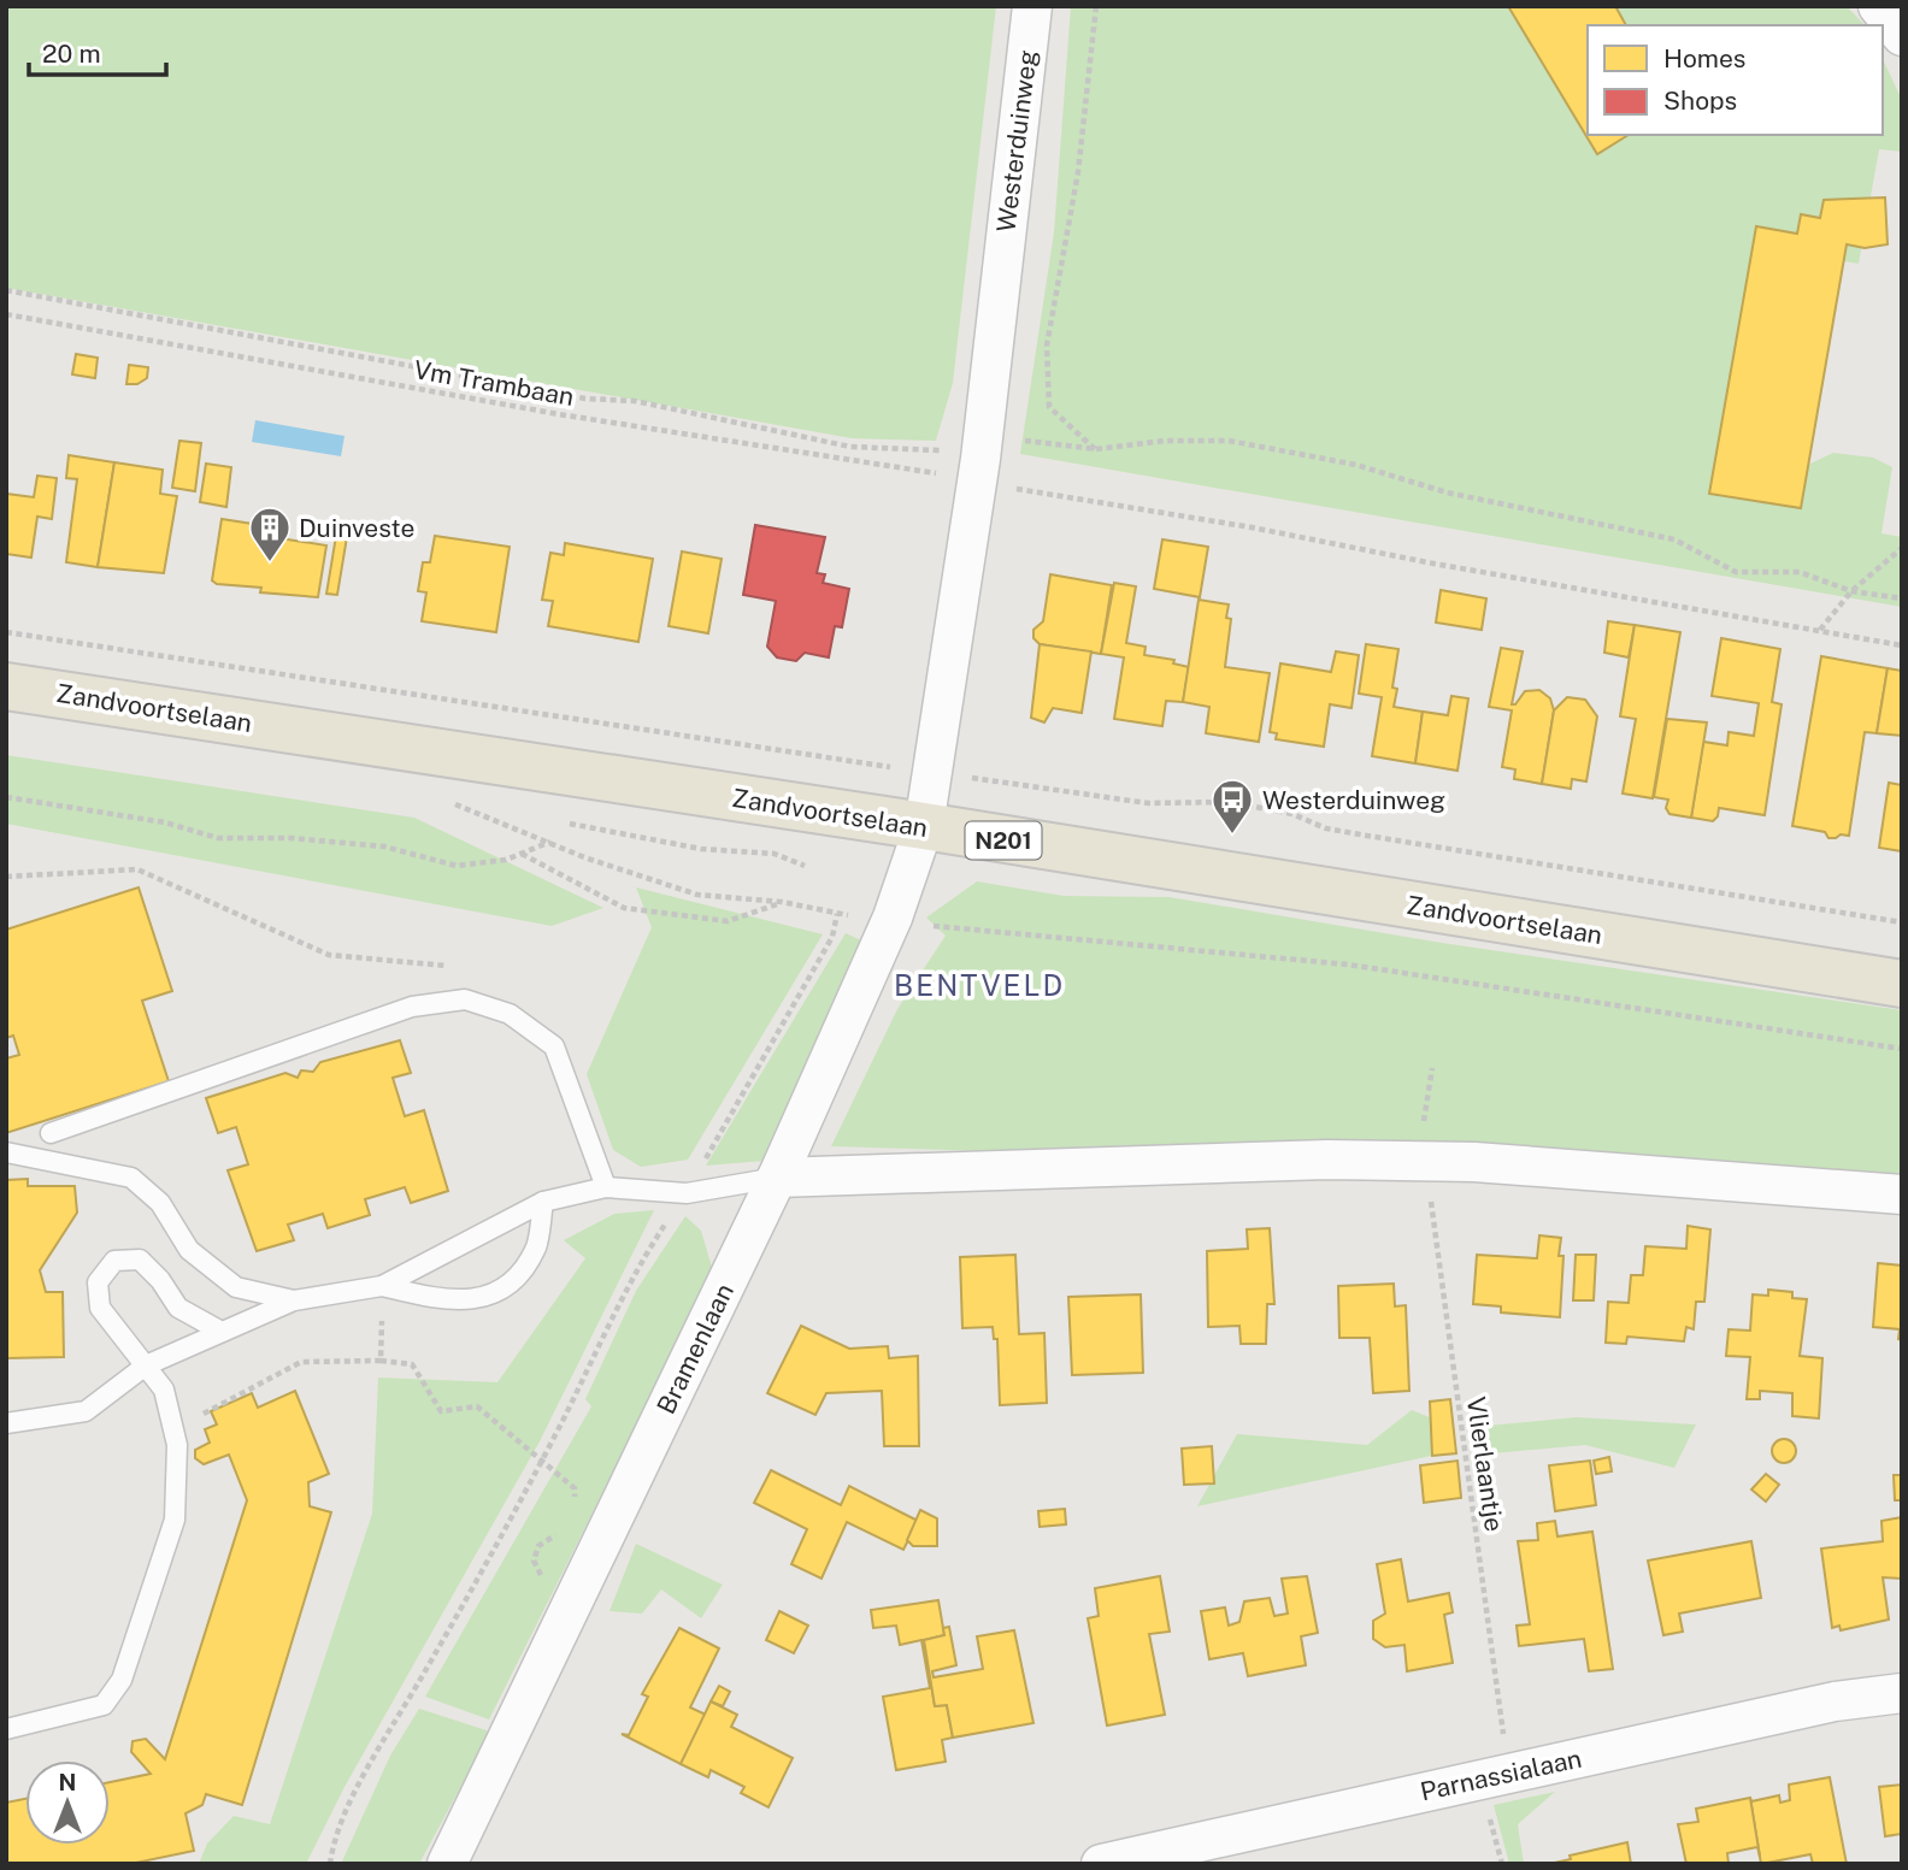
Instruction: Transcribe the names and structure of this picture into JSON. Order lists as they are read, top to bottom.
{
  "streets": {
    "main road": ["Zandvoortselaan", "N201"],
    "street": ["Westerduinweg", "Bramenlaan", "Parnassialaan"],
    "path": ["Vm Trambaan", "Vlierlaantje"]
  },
  "crossings": [
    ["Westerduinweg", "Vm Trambaan"],
    ["Westerduinweg", "Zandvoortselaan"],
    ["Westerduinweg", "Bramenlaan"],
    ["Zandvoortselaan", "Bramenlaan"],
    ["Vlierlaantje", "Parnassialaan"]
  ],
  "districts": ["BENTVELD"],
  "places": {
    "building": ["Duinveste"],
    "bus stop": ["Westerduinweg"]
  },
  "legend": ["Homes", "Shops"],
  "scale_bar": "20 m",
  "north": "top"
}
